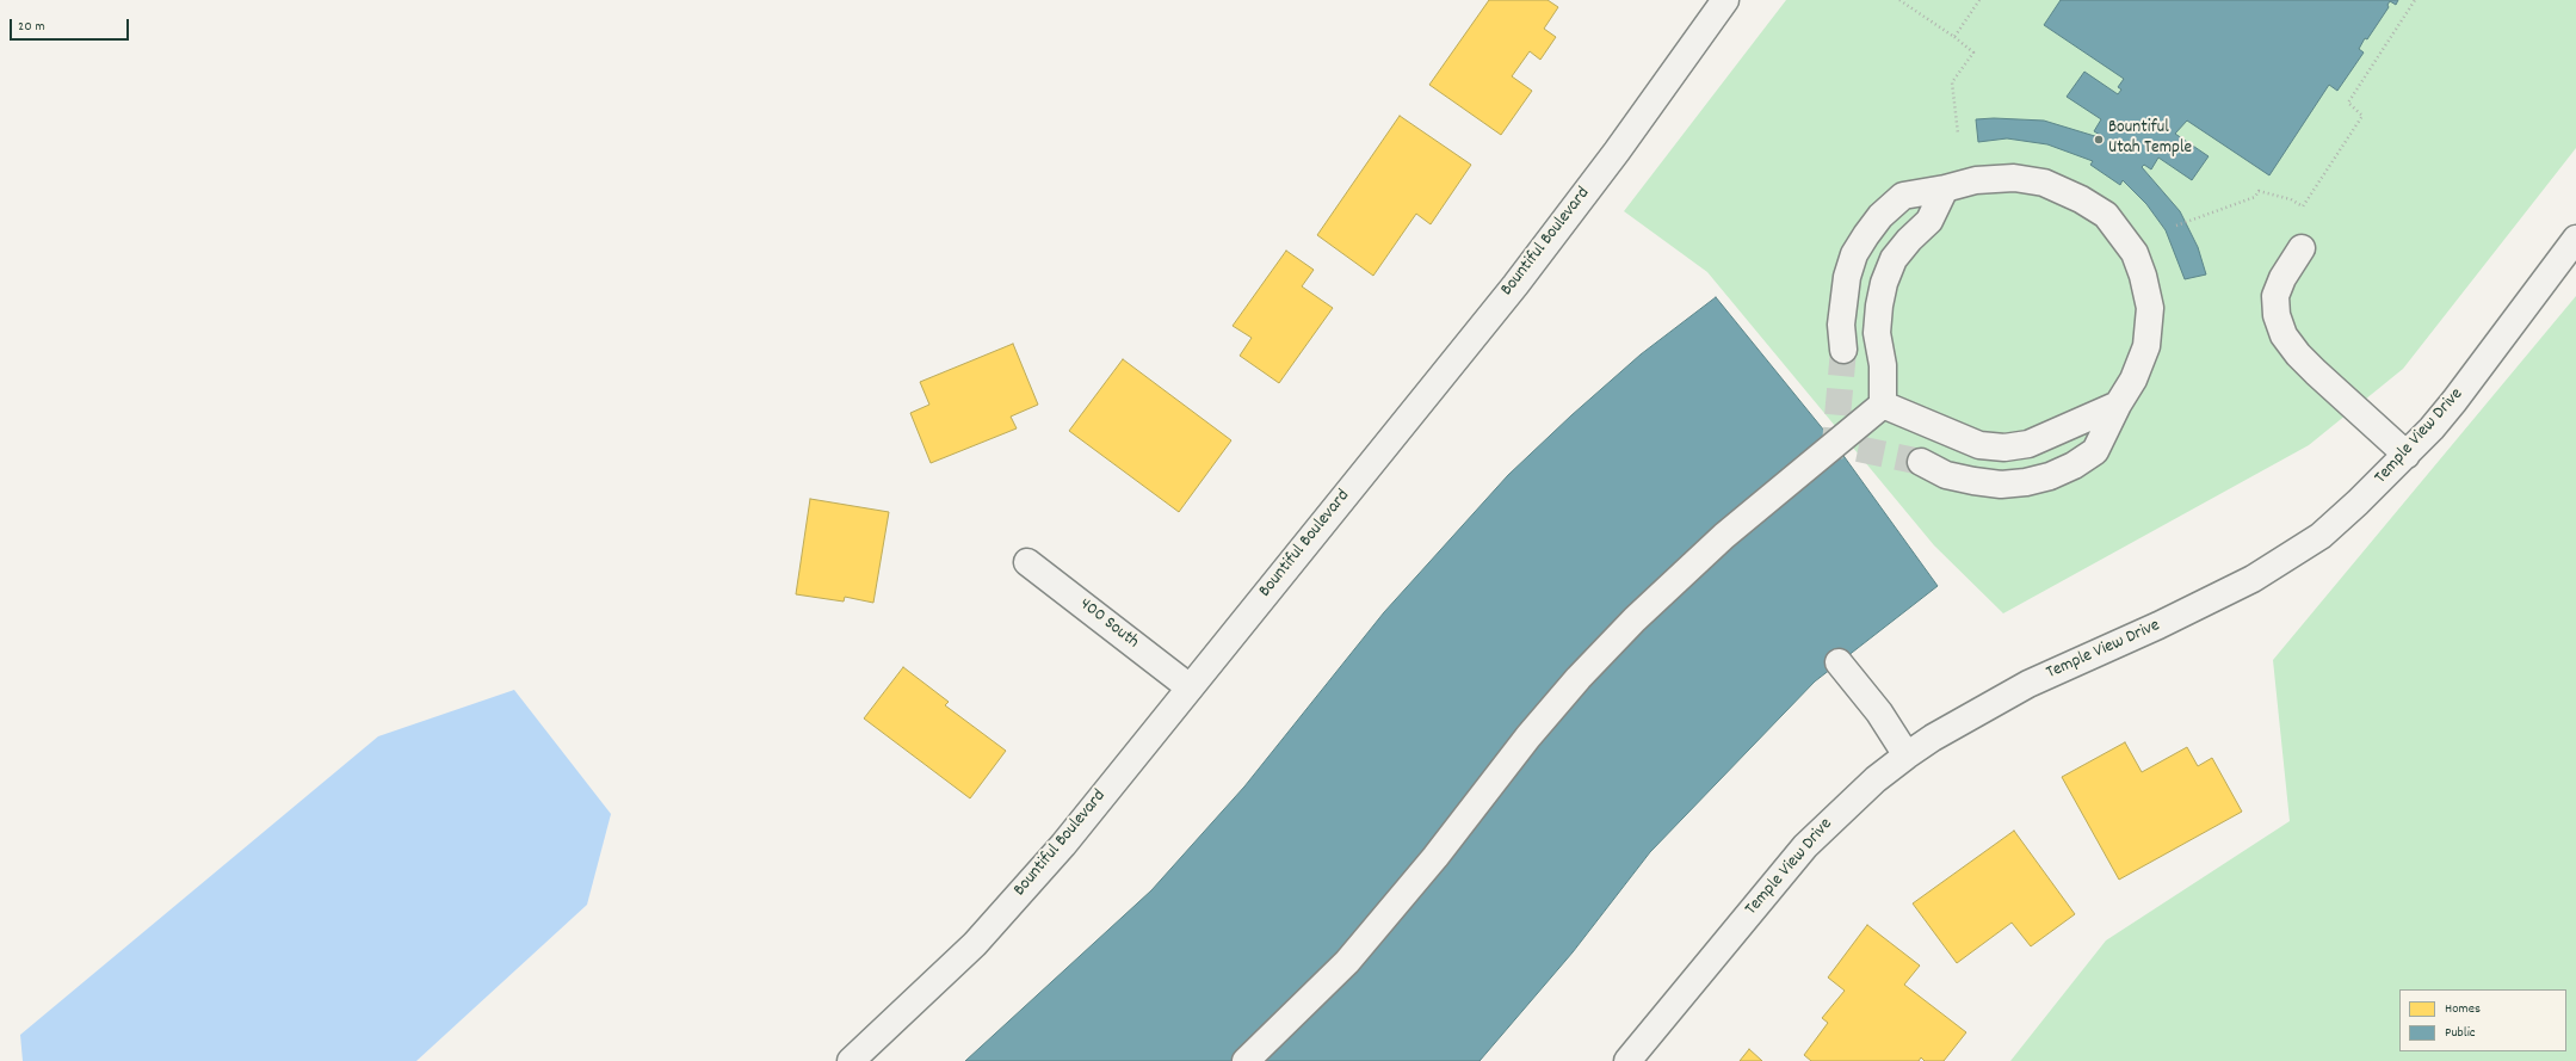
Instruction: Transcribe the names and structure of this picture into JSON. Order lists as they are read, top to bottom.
{
  "streets": {
    "street": ["Bountiful Boulevard", "Temple View Drive", "400 South"]
  },
  "crossings": [
    ["Bountiful Boulevard", "400 South"]
  ],
  "places": ["Bountiful Utah Temple"],
  "legend": ["Homes", "Public"],
  "scale_bar": "20 m"
}
